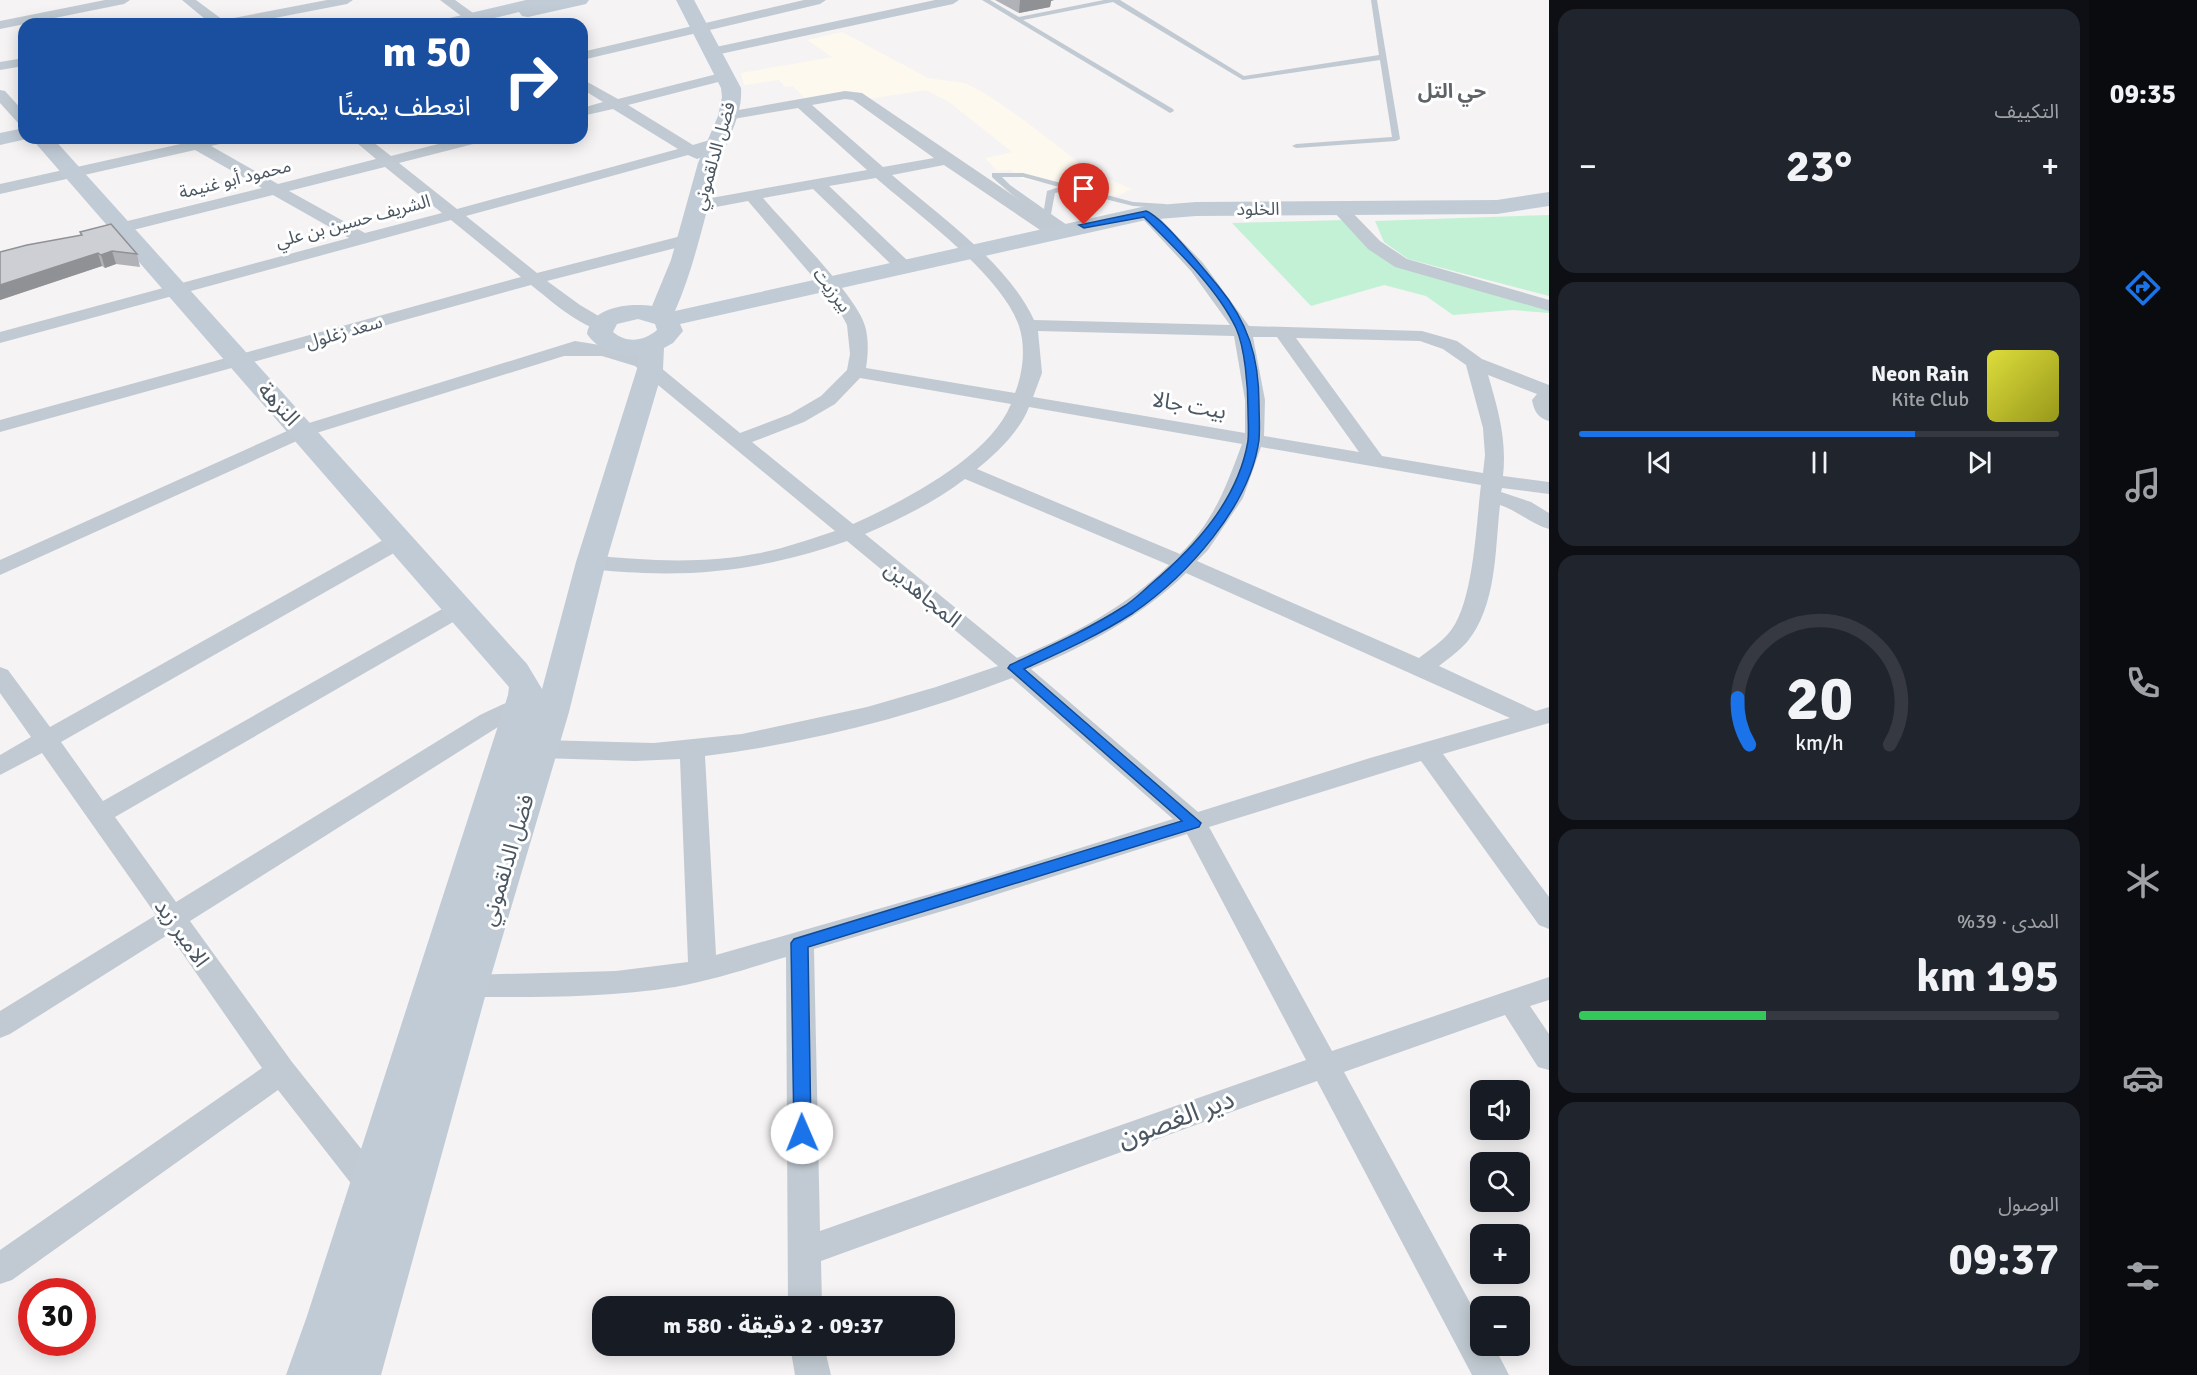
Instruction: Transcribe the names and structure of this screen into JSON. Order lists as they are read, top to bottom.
{
  "streets": {
    "main road": ["فضل الدلقموني", "الخلود", "النزهة"],
    "street": [
      "محمود أبو غنيمة",
      "الشريف حسين بن علي",
      "بيرزيت",
      "سعد زغلول",
      "بيت جالا",
      "المجاهدين",
      "الامير زيد",
      "دير الغصون"
    ]
  },
  "crossings": [
    ["فضل الدلقموني", "الخلود"],
    ["فضل الدلقموني", "الشريف حسين بن علي"],
    ["فضل الدلقموني", "سعد زغلول"],
    ["فضل الدلقموني", "المجاهدين"],
    ["محمود أبو غنيمة", "النزهة"],
    ["الخلود", "بيرزيت"],
    ["الخلود", "المجاهدين"],
    ["الشريف حسين بن علي", "النزهة"],
    ["بيرزيت", "بيت جالا"],
    ["سعد زغلول", "النزهة"]
  ],
  "districts": ["حي التل"],
  "page": {
    "tabs": "09:35",
    "tile": [
      "التكييف",
      ["المدى · 39%", "195 km"],
      ["الوصول", "09:37"]
    ],
    "turn": ["50 m", "انعطف يمينًا"],
    "heat": ["−", "23°", "+"],
    "song": ["Neon Rain", "Kite Club"],
    "map_buttons": ["+", "−"],
    "limit": "30",
    "trip": "09:37 · 2 دقيقة · 580 m",
    "gauge": ["20", "km/h"]
  }
}
